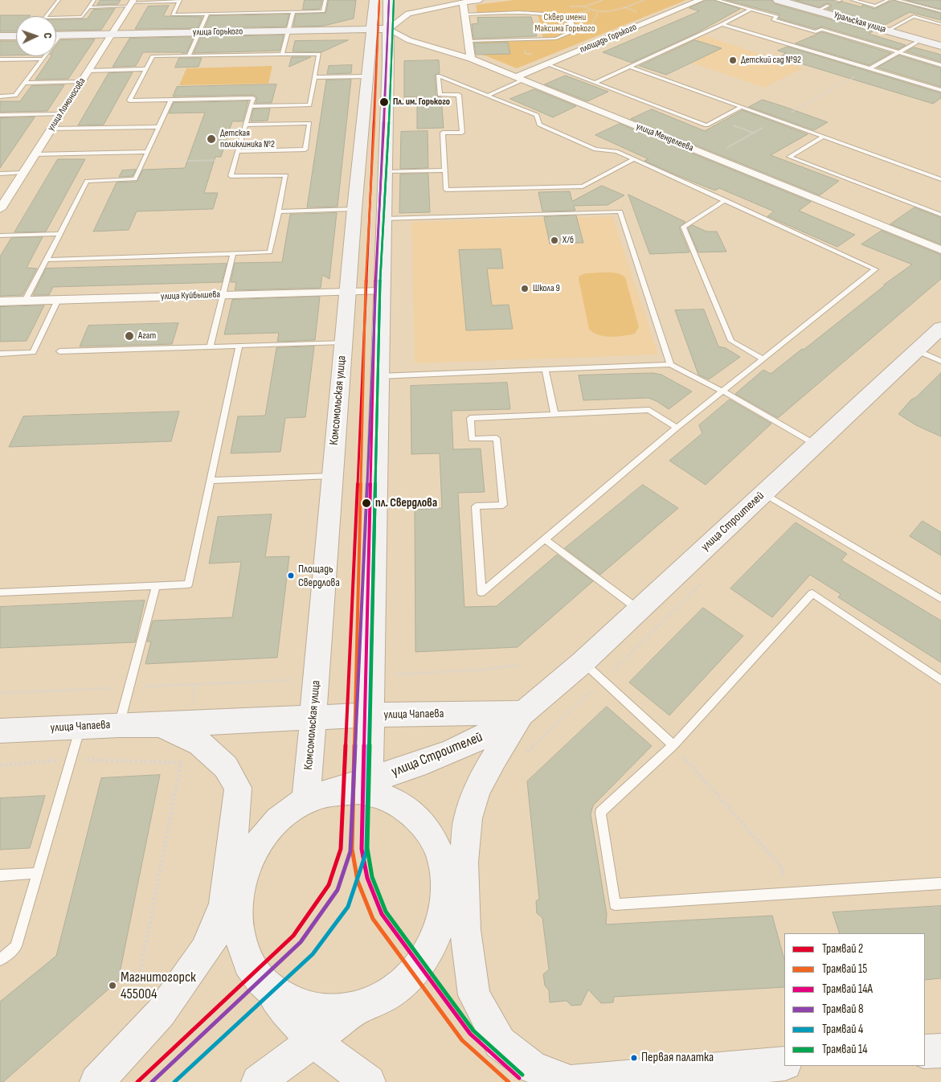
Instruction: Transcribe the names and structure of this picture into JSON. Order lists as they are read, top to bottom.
{
  "streets": {
    "main road": [
      "Уральская улица",
      "улица Горького",
      "Комсомольская улица",
      "улица Строителей",
      "улица Чапаева"
    ],
    "street": [
      "площадь Горького",
      "улица Ломоносова",
      "улица Менделеева",
      "улица Куйбышева"
    ]
  },
  "crossings": [
    ["улица Горького", "улица Ломоносова"],
    ["улица Горького", "улица Менделеева"],
    ["улица Горького", "Комсомольская улица"],
    ["площадь Горького", "улица Менделеева"],
    ["улица Менделеева", "Комсомольская улица"],
    ["улица Куйбышева", "Комсомольская улица"],
    ["Комсомольская улица", "улица Строителей"],
    ["Комсомольская улица", "улица Чапаева"],
    ["улица Строителей", "улица Чапаева"]
  ],
  "parks": ["Сквер имени Максима Горького"],
  "places": [
    "Детский сад №92",
    "Пл. им. Горького",
    "Детская поликлиника №2",
    "Х/б",
    "Школа 9",
    "Агат",
    "пл. Свердлова",
    "Площадь Свердлова",
    "Магнитогорск 455004",
    "Первая палатка"
  ],
  "lines": [
    "tram line 2",
    "tram line 15",
    "tram line 14А",
    "tram line 4",
    "tram line 14",
    "tram line 8"
  ],
  "legend": [
    "Трамвай 2",
    "Трамвай 15",
    "Трамвай 14А",
    "Трамвай 8",
    "Трамвай 4",
    "Трамвай 14"
  ],
  "north": "right"
}
